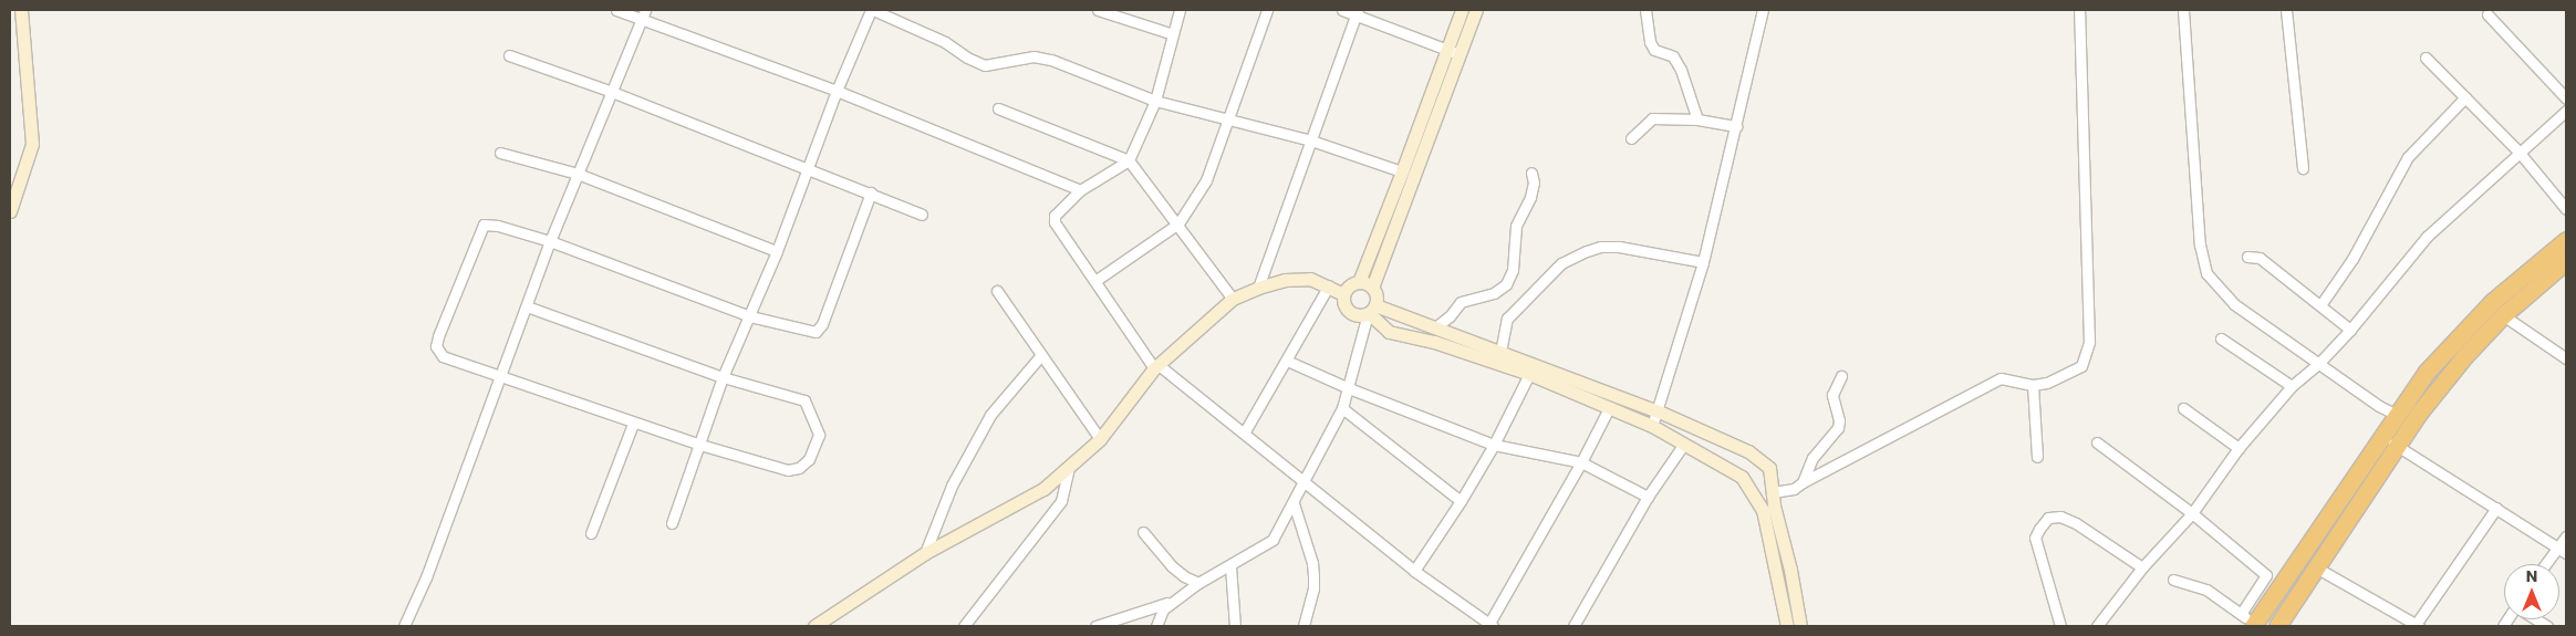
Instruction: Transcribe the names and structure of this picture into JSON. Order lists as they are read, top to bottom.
{
  "north": "top"
}
